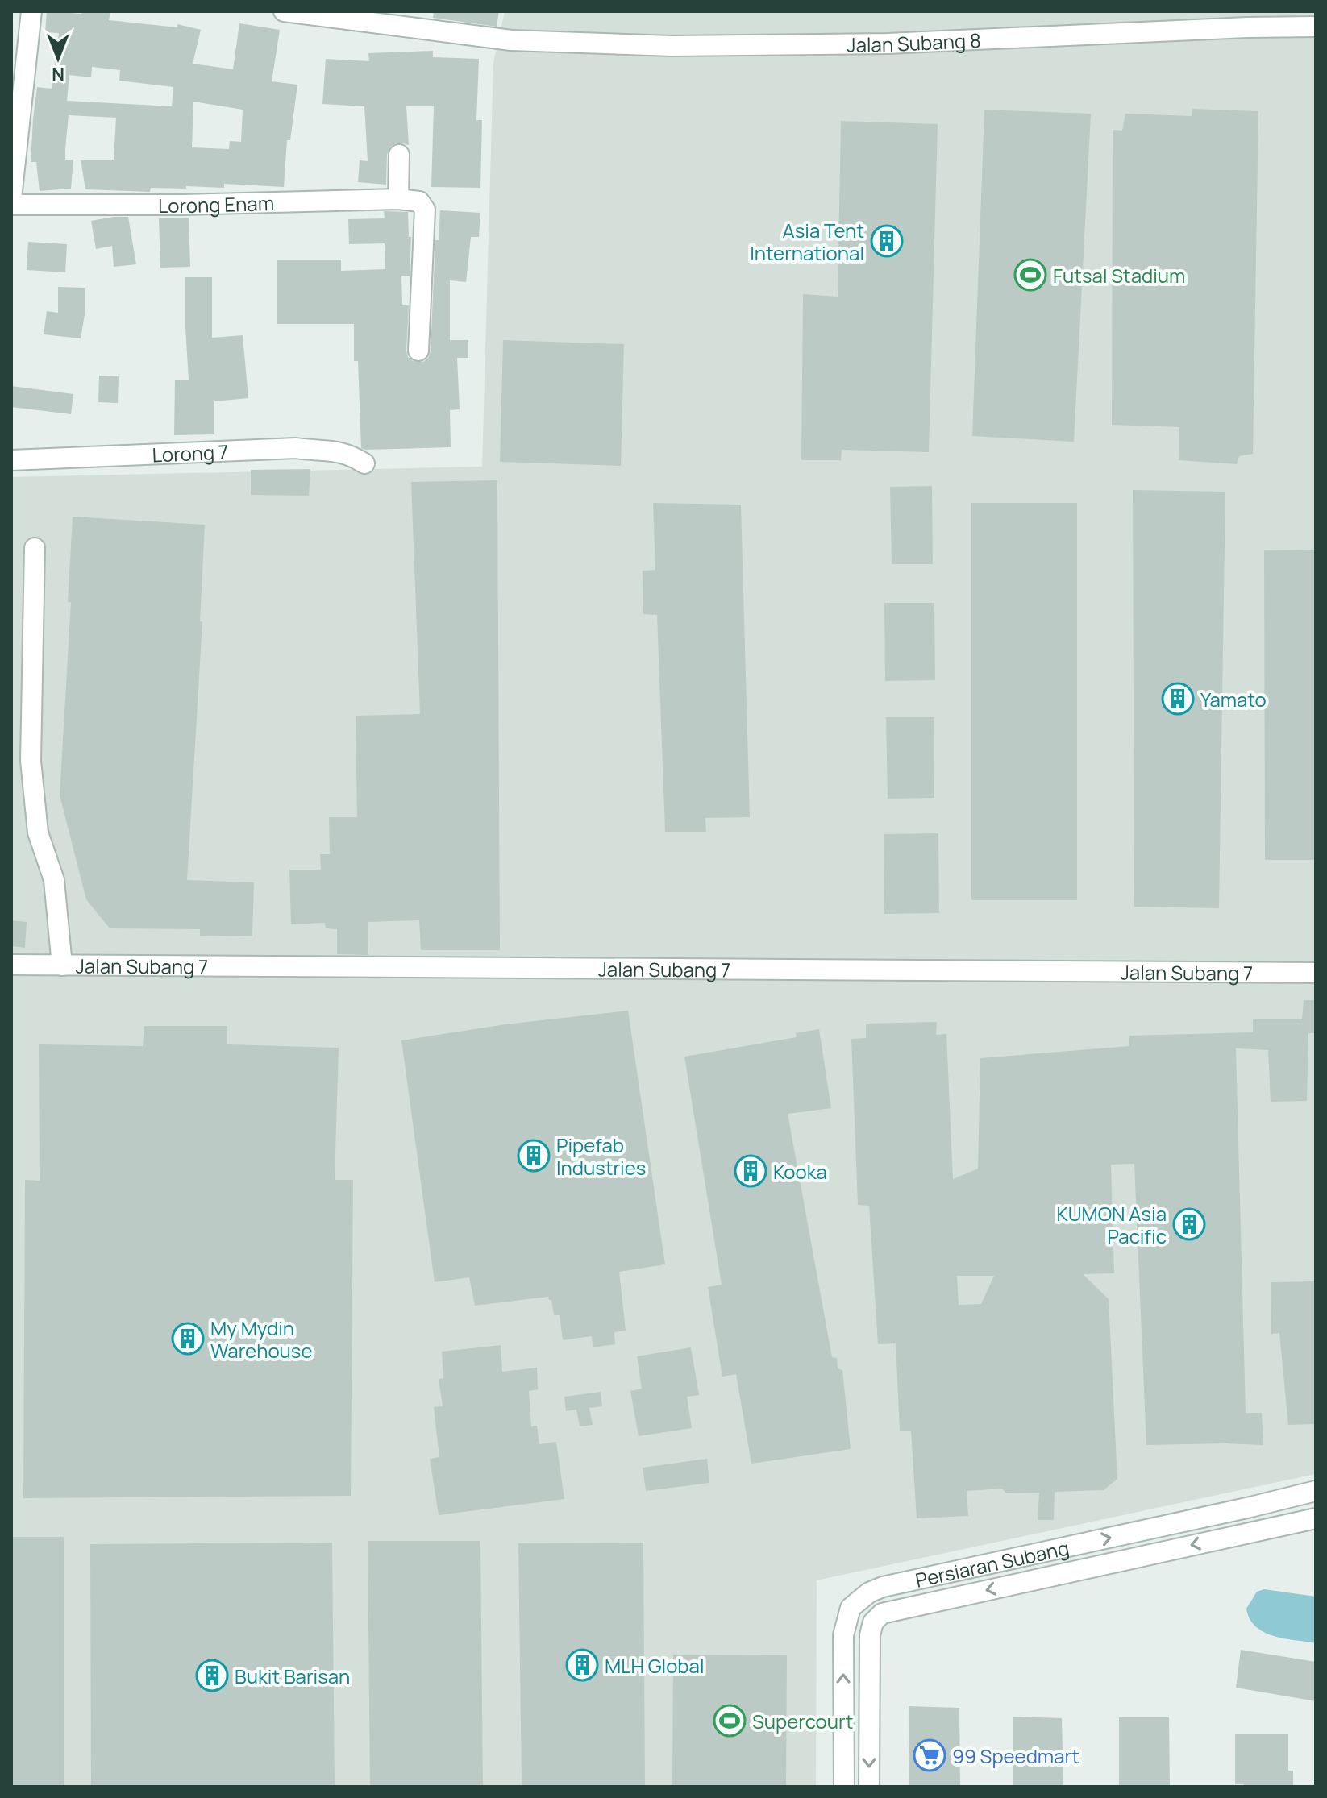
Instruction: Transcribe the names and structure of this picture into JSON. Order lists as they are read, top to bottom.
{
  "streets": {
    "street": [
      "Jalan Subang 8",
      "Lorong Enam",
      "Lorong 7",
      "Jalan Subang 7",
      "Persiaran Subang"
    ]
  },
  "places": {
    "building": [
      "Asia Tent International",
      "Yamato",
      "Pipefab Industries",
      "Kooka",
      "KUMON Asia Pacific",
      "My Mydin Warehouse",
      "MLH Global",
      "Bukit Barisan"
    ],
    "sports": ["Futsal Stadium", "Supercourt"],
    "supermarket": ["99 Speedmart"]
  },
  "north": "bottom"
}
